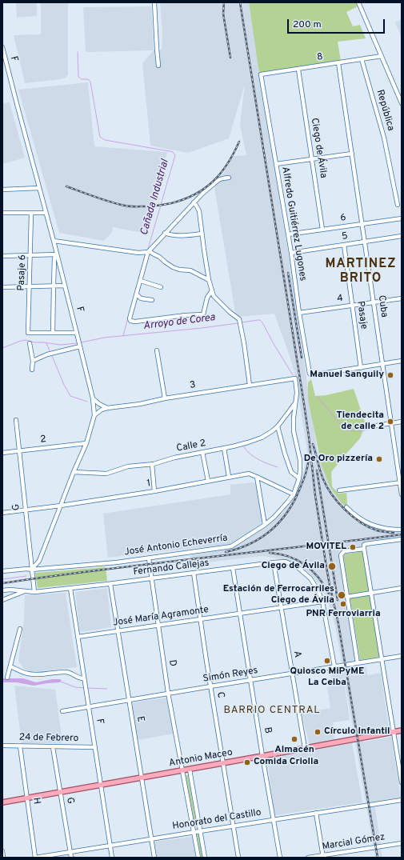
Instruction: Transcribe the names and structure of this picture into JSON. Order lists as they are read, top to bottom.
{
  "streets": {
    "main road": ["Antonio Maceo"],
    "street": [
      "8",
      "F",
      "República",
      "Ciego de Ávila",
      "6",
      "Alfredo Guitiérrez Lugones",
      "5",
      "Pasaje 6",
      "4",
      "Cuba",
      "Pasaje",
      "3",
      "2",
      "Calle 2",
      "1",
      "G",
      "José Antonio Echeverría",
      "Fernando Callejas",
      "José María Agramonte",
      "A",
      "D",
      "Simón Reyes",
      "C",
      "E",
      "B",
      "24 de Febrero",
      "H",
      "Honorato del Castillo",
      "Marcial Gómez"
    ]
  },
  "crossings": [
    ["8", "República"],
    ["8", "Ciego de Ávila"],
    ["8", "Alfredo Guitiérrez Lugones"],
    ["8", "Cuba"],
    ["F", "3"],
    ["F", "2"],
    ["F", "Calle 2"],
    ["F", "1"],
    ["F", "G"],
    ["F", "José Antonio Echeverría"],
    ["F", "Fernando Callejas"],
    ["F", "José María Agramonte"],
    ["F", "Simón Reyes"],
    ["F", "24 de Febrero"],
    ["F", "Antonio Maceo"],
    ["F", "Honorato del Castillo"],
    ["Ciego de Ávila", "6"],
    ["6", "Alfredo Guitiérrez Lugones"],
    ["6", "Cuba"],
    ["Alfredo Guitiérrez Lugones", "5"],
    ["Alfredo Guitiérrez Lugones", "4"],
    ["Alfredo Guitiérrez Lugones", "Pasaje"],
    ["5", "Cuba"],
    ["5", "Pasaje"],
    ["4", "Cuba"],
    ["4", "Pasaje"],
    ["3", "Calle 2"],
    ["2", "G"],
    ["1", "G"],
    ["1", "José Antonio Echeverría"],
    ["G", "José Antonio Echeverría"],
    ["G", "Fernando Callejas"],
    ["G", "24 de Febrero"],
    ["G", "Antonio Maceo"],
    ["G", "Honorato del Castillo"],
    ["José Antonio Echeverría", "D"],
    ["Fernando Callejas", "José María Agramonte"],
    ["Fernando Callejas", "A"],
    ["Fernando Callejas", "D"],
    ["Fernando Callejas", "Simón Reyes"],
    ["Fernando Callejas", "C"],
    ["Fernando Callejas", "E"],
    ["Fernando Callejas", "B"],
    ["José María Agramonte", "A"],
    ["José María Agramonte", "D"],
    ["José María Agramonte", "C"],
    ["José María Agramonte", "E"],
    ["José María Agramonte", "B"],
    ["A", "Simón Reyes"],
    ["A", "Antonio Maceo"],
    ["D", "Simón Reyes"],
    ["D", "Antonio Maceo"],
    ["D", "Honorato del Castillo"],
    ["Simón Reyes", "C"],
    ["Simón Reyes", "E"],
    ["Simón Reyes", "B"],
    ["C", "Antonio Maceo"],
    ["C", "Honorato del Castillo"],
    ["E", "Antonio Maceo"],
    ["E", "Honorato del Castillo"],
    ["B", "Antonio Maceo"],
    ["B", "Honorato del Castillo"],
    ["24 de Febrero", "H"],
    ["Antonio Maceo", "H"],
    ["H", "Honorato del Castillo"]
  ],
  "districts": ["MARTINEZ BRITO", "BARRIO CENTRAL"],
  "water": ["Cañada Industrial", "Arroyo de Corea"],
  "places": [
    "Manuel Sanguily",
    "Tiendecita de calle 2",
    "De Oro pizzería",
    "MOVITEL",
    "Ciego de Ávila",
    "Estación de Ferrocarriles Ciego de Ávila",
    "PNR Ferroviarria",
    "Quiosco MiPyME La Ceiba",
    "Círculo Infantil",
    "Almacén",
    "Comida Criolla"
  ],
  "scale_bar": "200 m"
}
